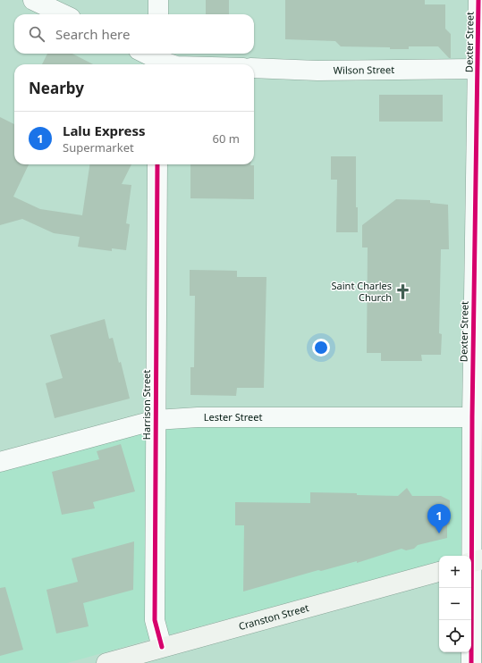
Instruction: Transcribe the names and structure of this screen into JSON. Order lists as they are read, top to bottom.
{
  "streets": {
    "main road": ["Cranston Street"],
    "street": [
      "Dexter Street",
      "Wilson Street",
      "Harrison Street",
      "Lester Street"
    ]
  },
  "crossings": [
    ["Dexter Street", "Wilson Street"],
    ["Dexter Street", "Lester Street"],
    ["Harrison Street", "Lester Street"],
    ["Harrison Street", "Cranston Street"]
  ],
  "places": {
    "church": ["Saint Charles Church"]
  },
  "page": {
    "search": "Search here",
    "heading": "Nearby",
    "list": [
      {
        "mark": "1",
        "name": "Lalu Express",
        "note": "Supermarket",
        "value": "60 m"
      }
    ],
    "pins": "1",
    "map_buttons": ["+", "−"]
  }
}
